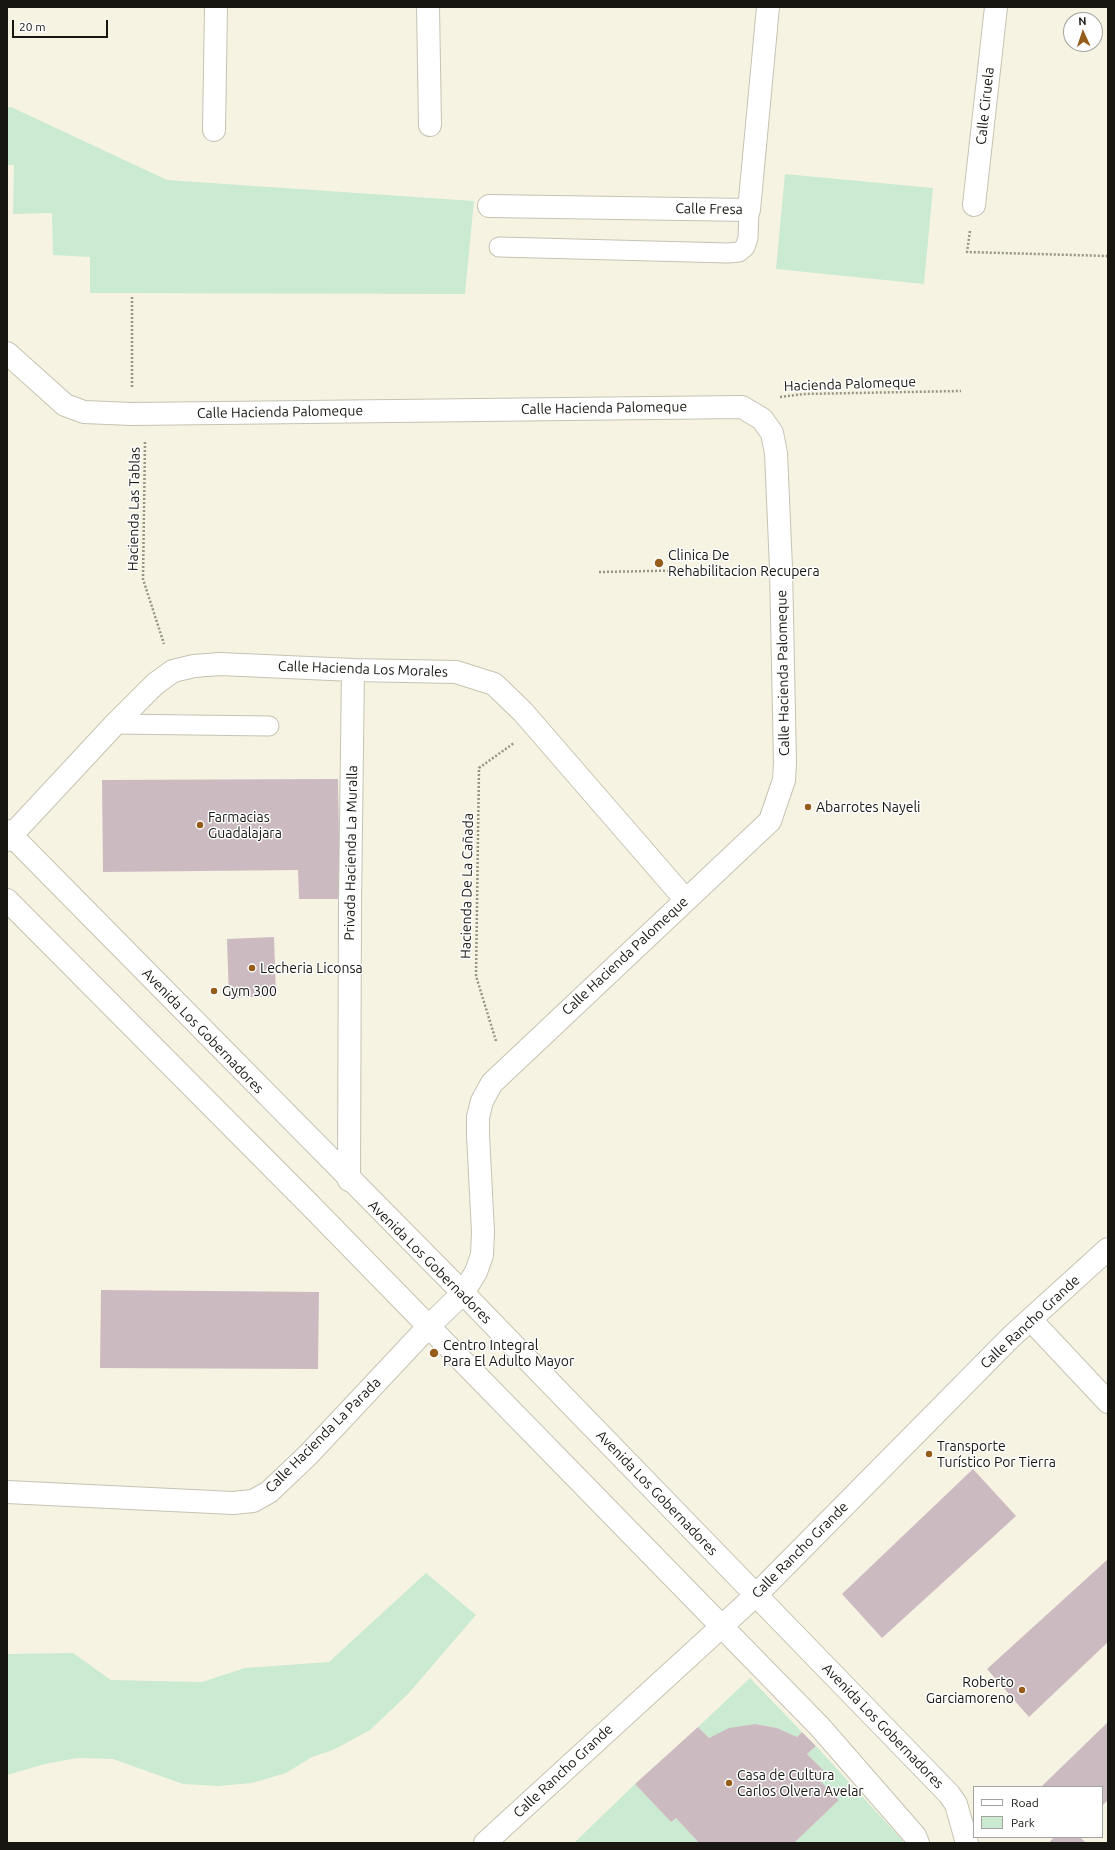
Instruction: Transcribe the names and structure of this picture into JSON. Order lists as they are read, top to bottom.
{
  "streets": {
    "street": [
      "Calle Ciruela",
      "Calle Fresa",
      "Calle Hacienda Palomeque",
      "Calle Hacienda Los Morales",
      "Privada Hacienda La Muralla",
      "Avenida Los Gobernadores",
      "Calle Rancho Grande",
      "Calle Hacienda La Parada"
    ],
    "path": ["Hacienda Palomeque", "Hacienda Las Tablas", "Hacienda De La Cañada"]
  },
  "crossings": [
    ["Hacienda Palomeque", "Calle Hacienda Palomeque"],
    ["Calle Hacienda Palomeque", "Hacienda Las Tablas"],
    ["Calle Hacienda Palomeque", "Calle Hacienda Los Morales"],
    ["Calle Hacienda Palomeque", "Hacienda De La Cañada"],
    ["Calle Hacienda Palomeque", "Avenida Los Gobernadores"],
    ["Calle Hacienda Palomeque", "Calle Hacienda La Parada"],
    ["Hacienda Las Tablas", "Calle Hacienda Los Morales"],
    ["Calle Hacienda Los Morales", "Privada Hacienda La Muralla"],
    ["Calle Hacienda Los Morales", "Hacienda De La Cañada"],
    ["Calle Hacienda Los Morales", "Avenida Los Gobernadores"],
    ["Privada Hacienda La Muralla", "Avenida Los Gobernadores"],
    ["Avenida Los Gobernadores", "Calle Rancho Grande"],
    ["Avenida Los Gobernadores", "Calle Hacienda La Parada"]
  ],
  "places": [
    "Clinica De Rehabilitacion Recupera",
    "Abarrotes Nayeli",
    "Farmacias Guadalajara",
    "Lecheria Liconsa",
    "Gym 300",
    "Centro Integral Para El Adulto Mayor",
    "Transporte Turístico Por Tierra",
    "Roberto Garciamoreno",
    "Casa de Cultura Carlos Olvera Avelar"
  ],
  "legend": ["Road", "Park"],
  "scale_bar": "20 m",
  "north": "top"
}
